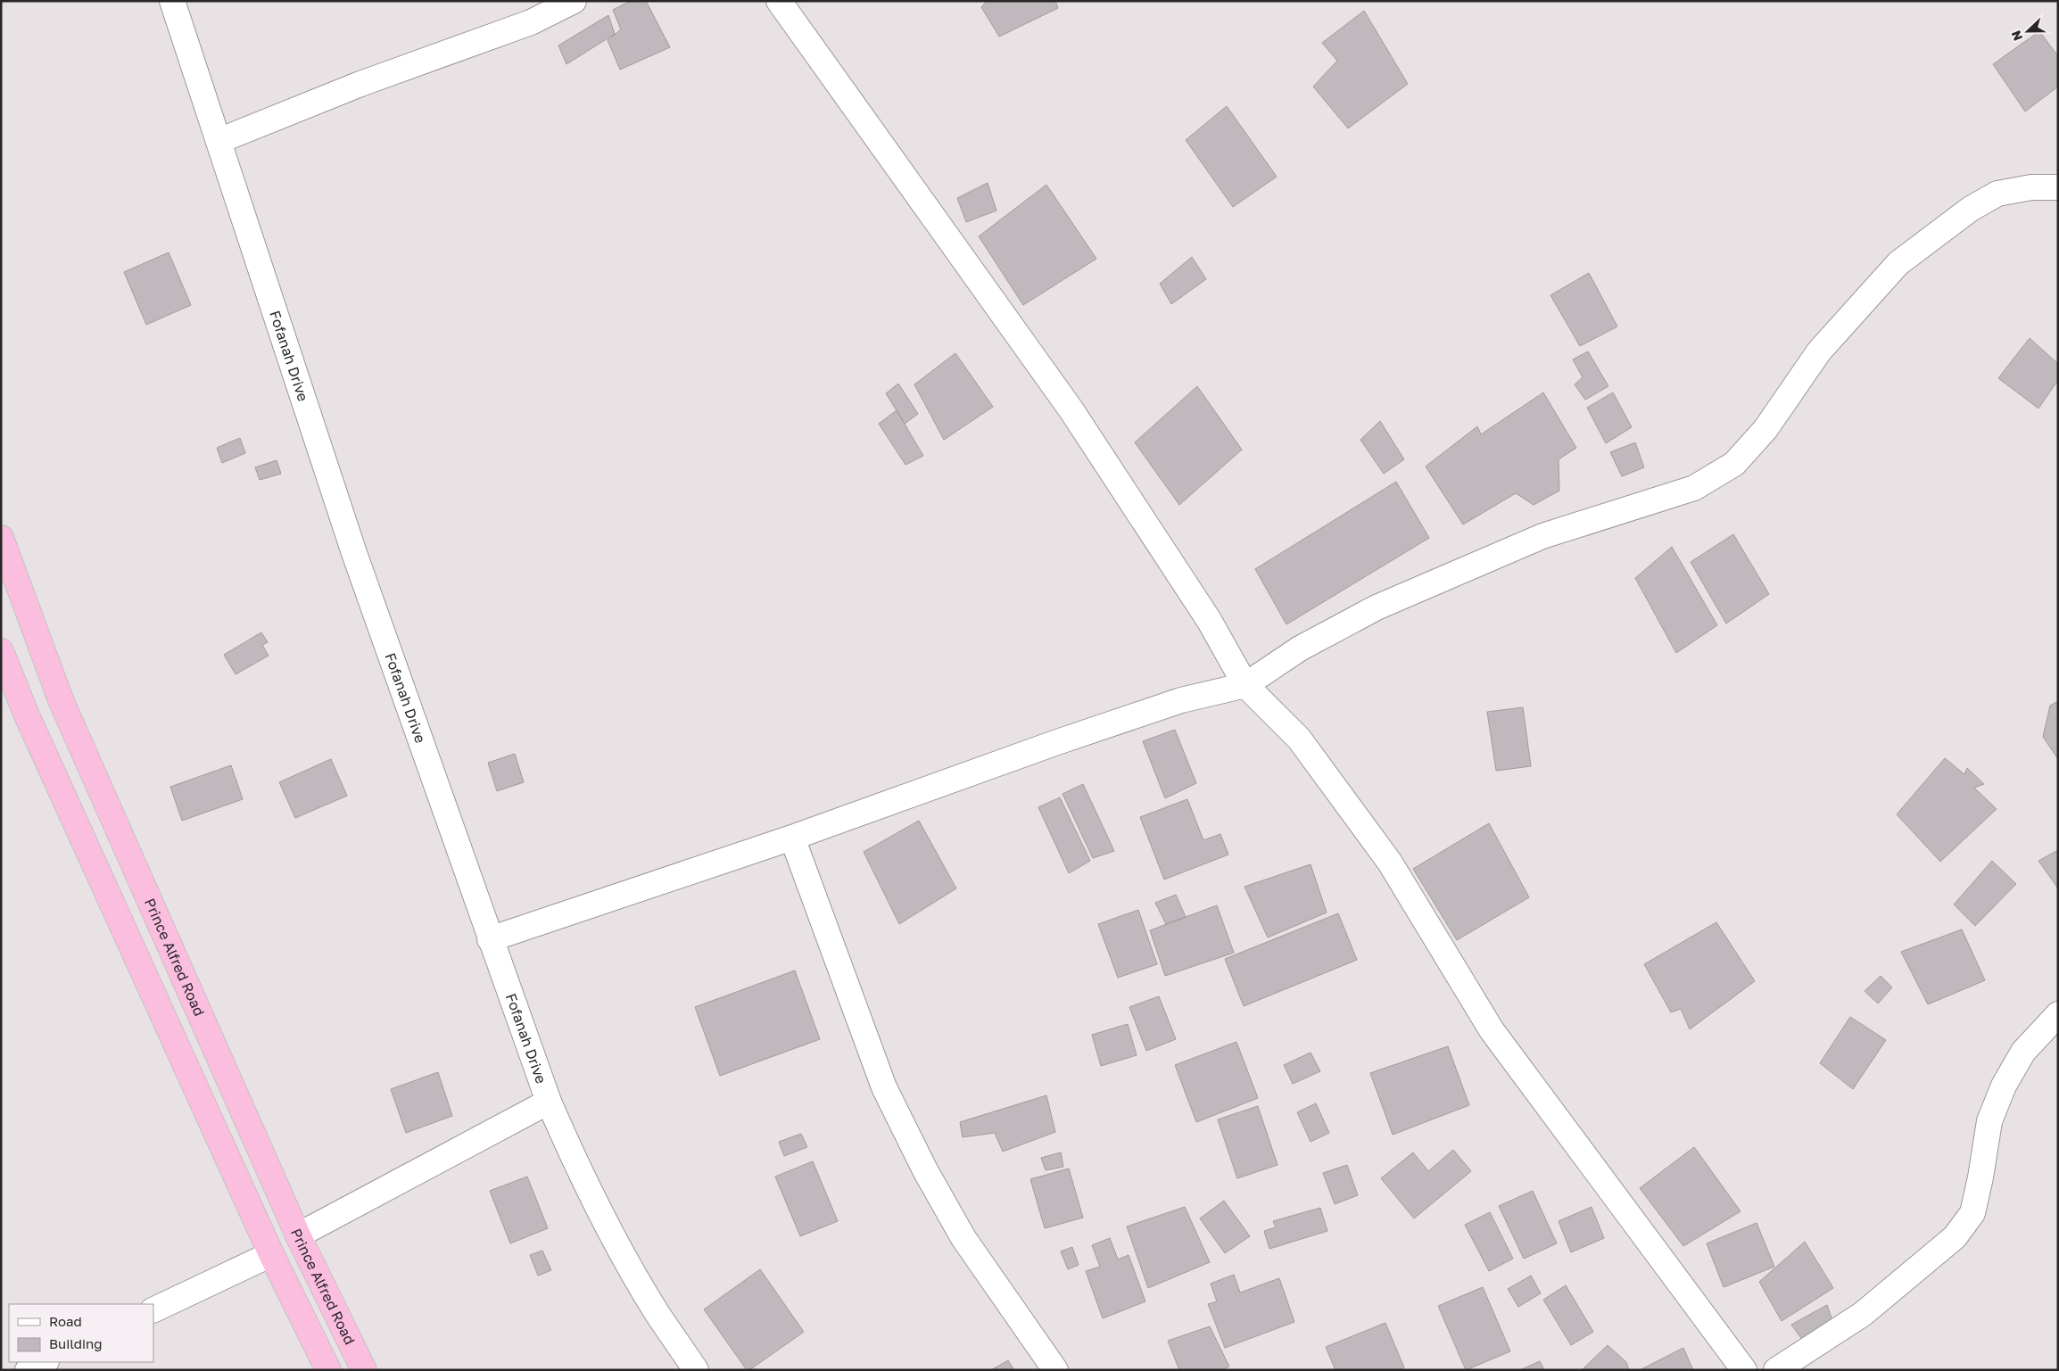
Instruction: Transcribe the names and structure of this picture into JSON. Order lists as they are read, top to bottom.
{
  "streets": {
    "highway": ["Prince Alfred Road"],
    "street": ["Fofanah Drive"]
  },
  "legend": ["Road", "Building"],
  "north": "left"
}
